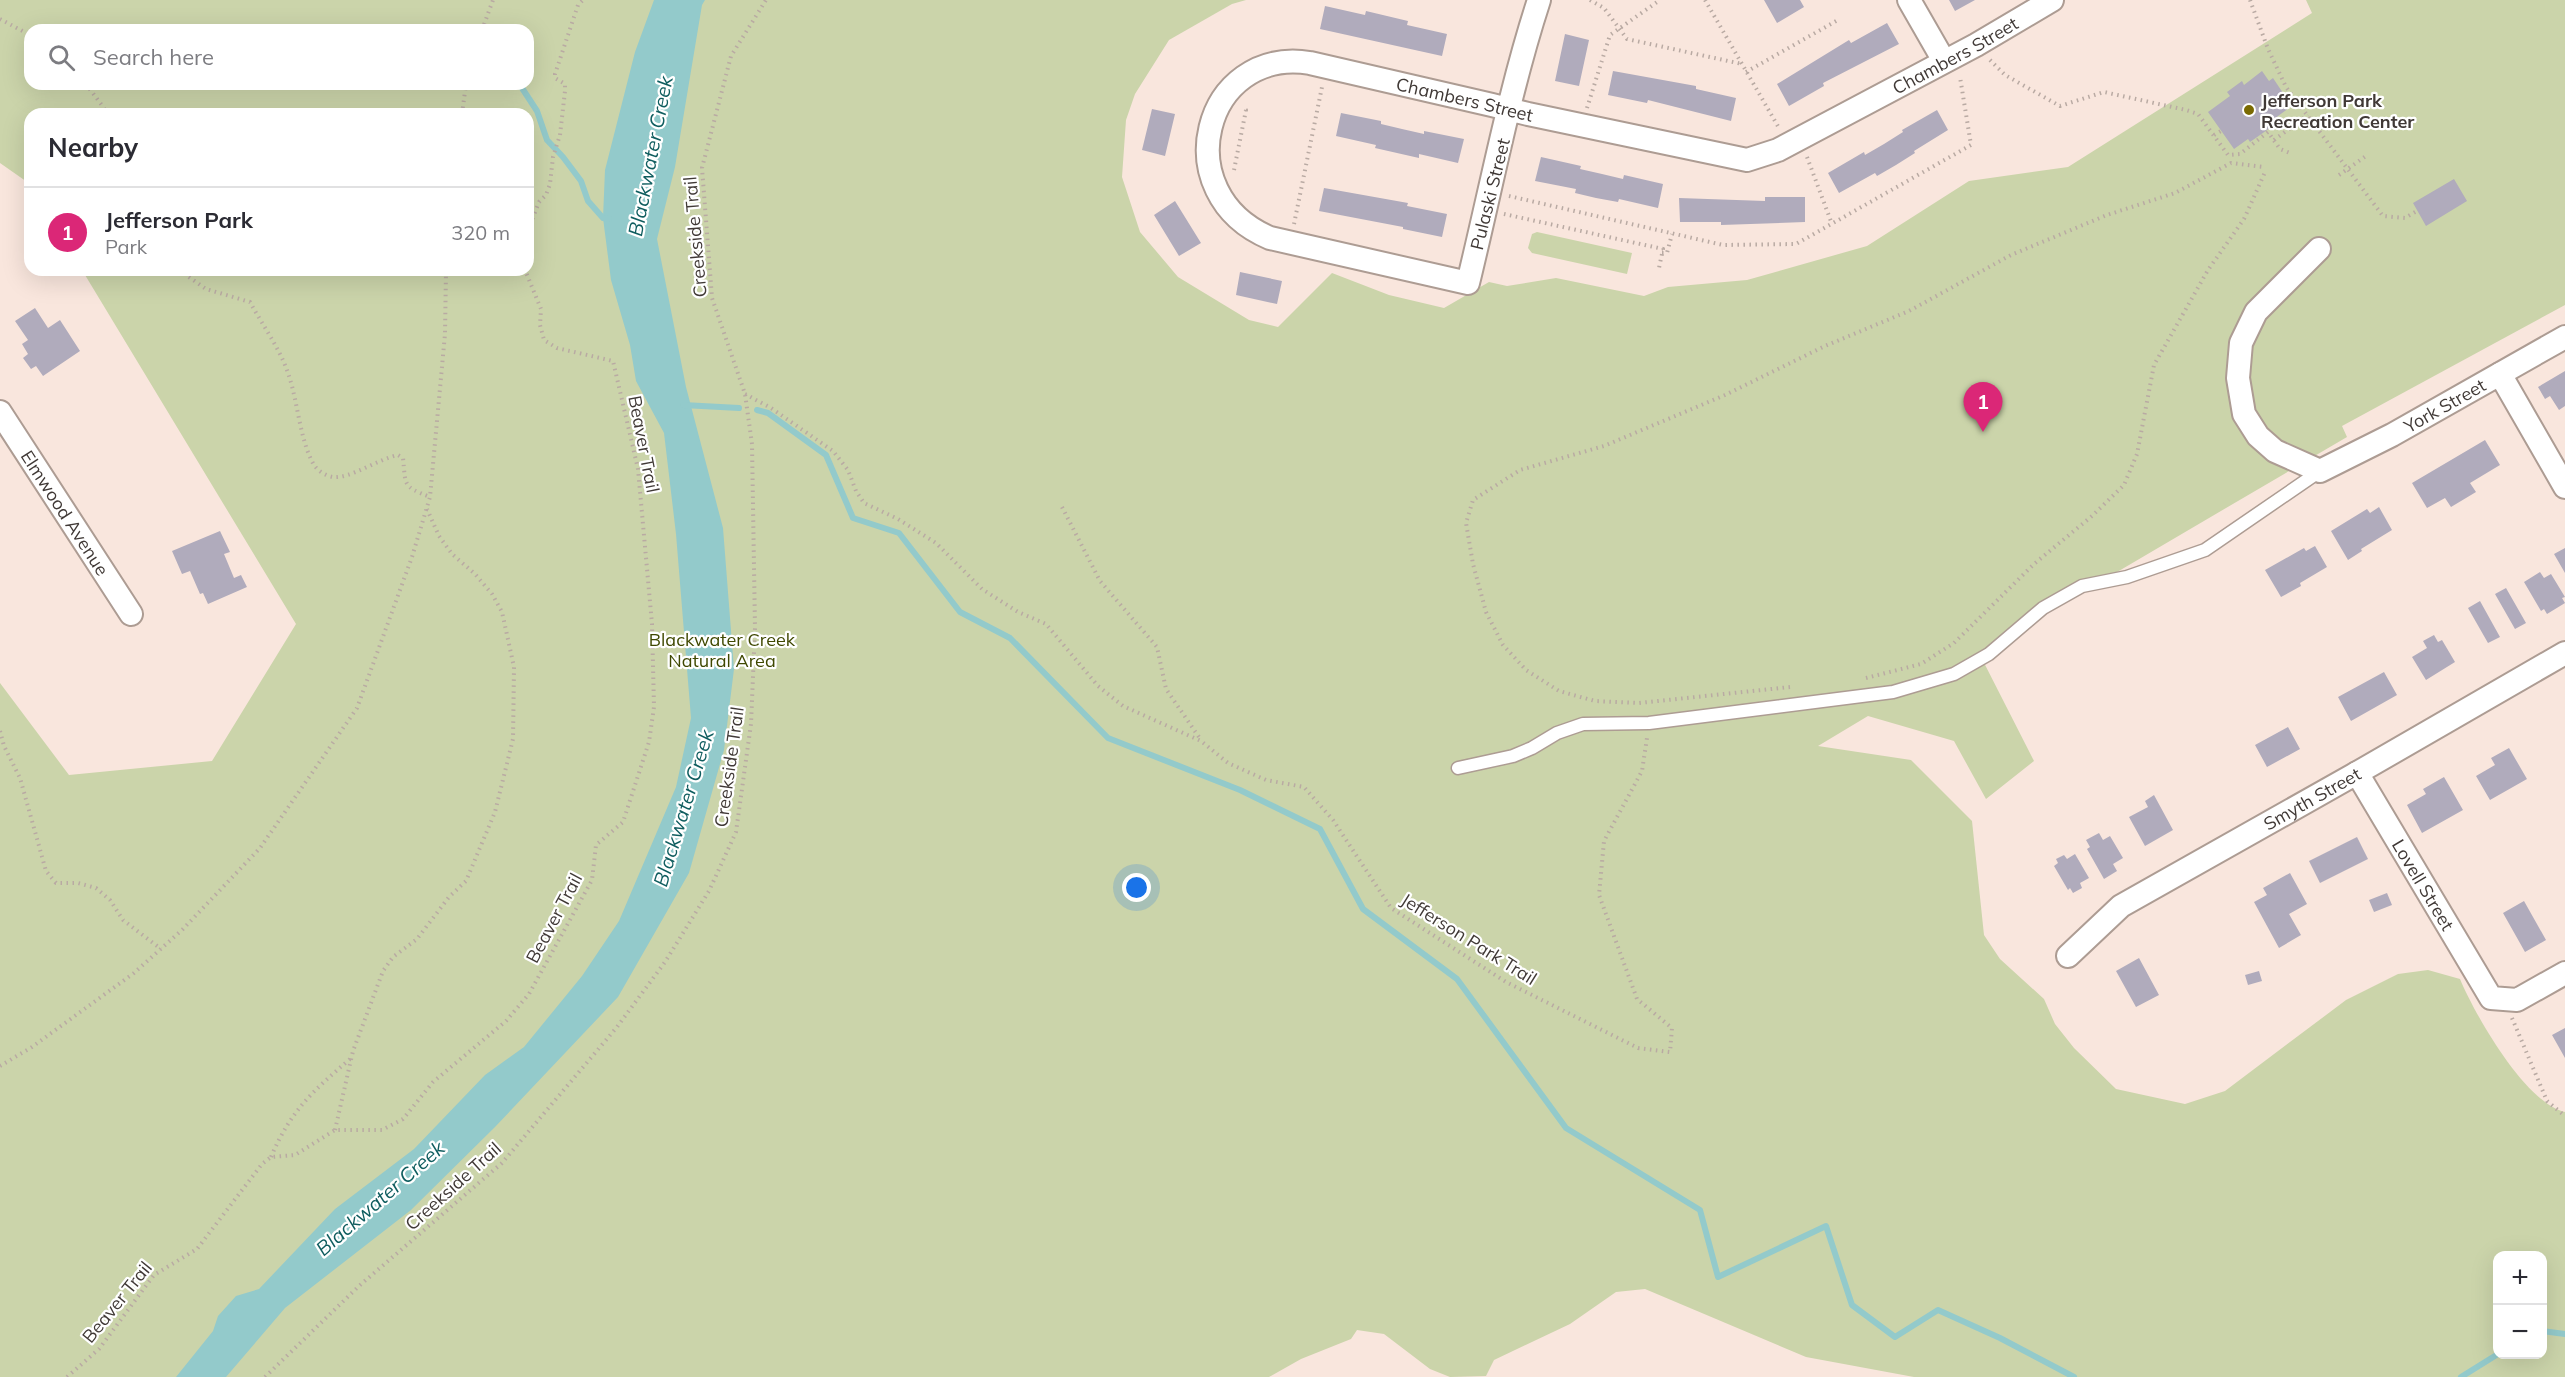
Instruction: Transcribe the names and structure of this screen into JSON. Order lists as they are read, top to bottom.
{
  "streets": {
    "street": [
      "Chambers Street",
      "Pulaski Street",
      "York Street",
      "Elmwood Avenue",
      "Smyth Street",
      "Lovell Street"
    ],
    "path": ["Creekside Trail", "Beaver Trail", "Jefferson Park Trail"]
  },
  "crossings": [
    ["Chambers Street", "Pulaski Street"],
    ["Creekside Trail", "Jefferson Park Trail"],
    ["Smyth Street", "Lovell Street"]
  ],
  "water": ["Blackwater Creek"],
  "parks": ["Blackwater Creek Natural Area"],
  "places": ["Jefferson Park Recreation Center"],
  "page": {
    "search": "Search here",
    "heading": "Nearby",
    "list": [
      {
        "mark": "1",
        "name": "Jefferson Park",
        "note": "Park",
        "value": "320 m"
      }
    ],
    "pins": "1",
    "map_buttons": ["+", "−"]
  }
}
